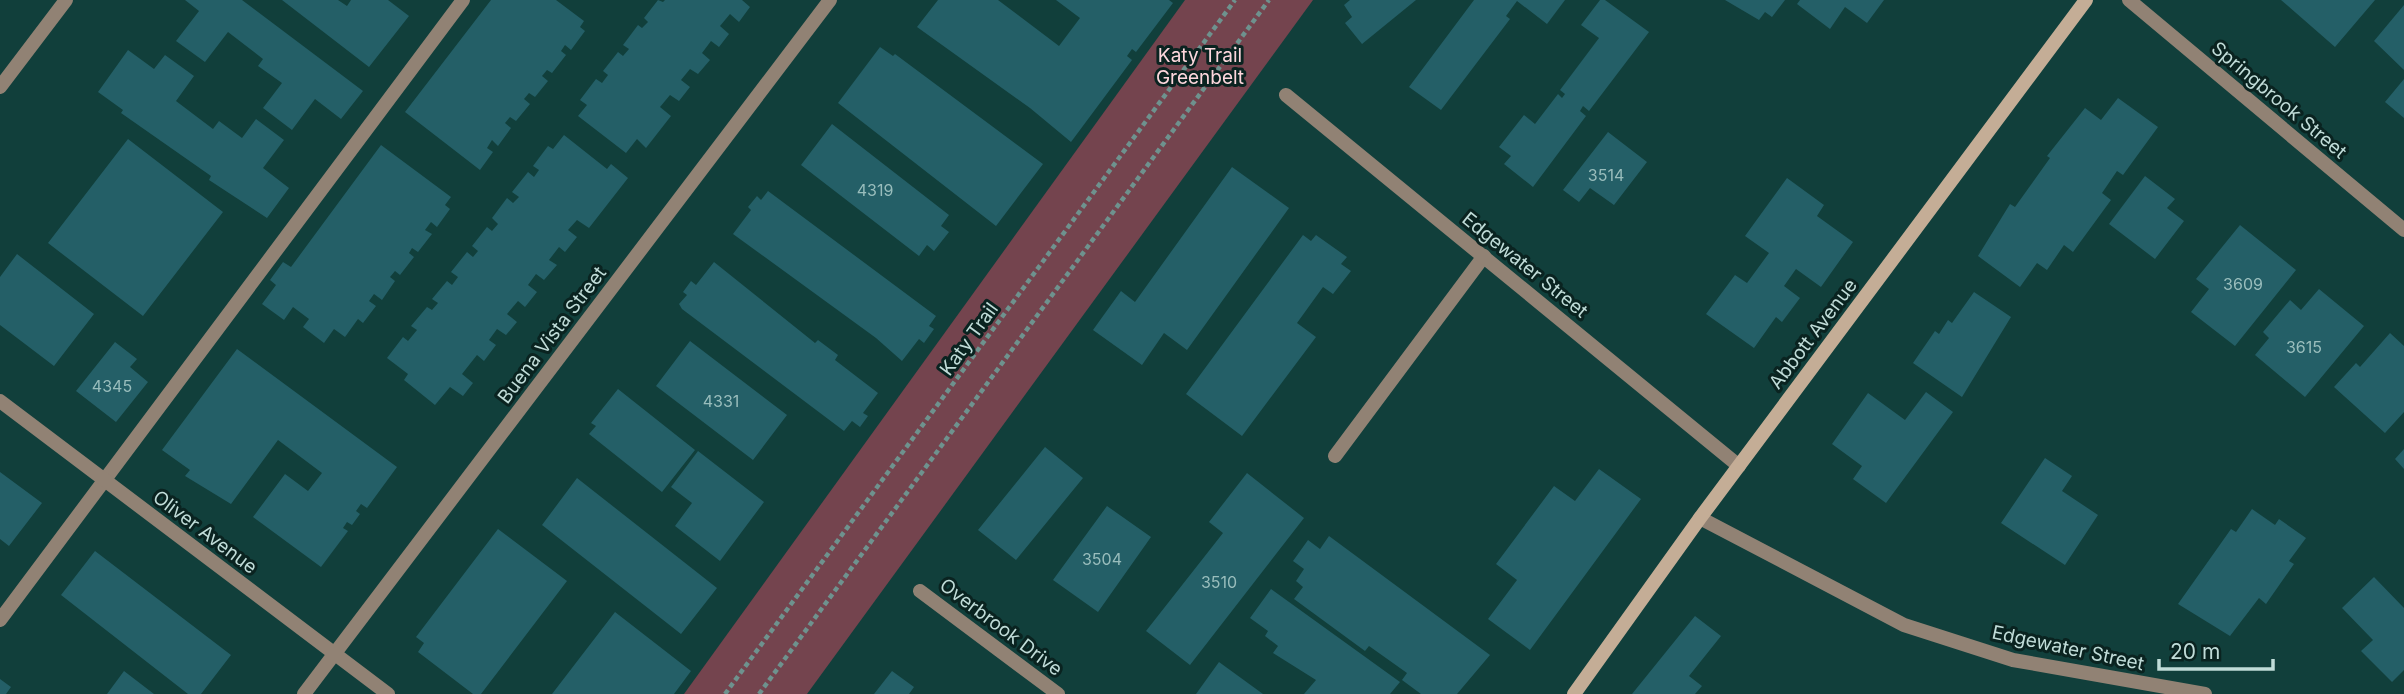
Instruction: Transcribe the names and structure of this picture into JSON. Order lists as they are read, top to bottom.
{
  "streets": {
    "street": [
      "Springbrook Street",
      "Edgewater Street",
      "Abbott Avenue",
      "Buena Vista Street",
      "Oliver Avenue",
      "Overbrook Drive"
    ],
    "path": ["Katy Trail"]
  },
  "crossings": [
    ["Edgewater Street", "Abbott Avenue"],
    ["Buena Vista Street", "Oliver Avenue"]
  ],
  "parks": ["Katy Trail Greenbelt"],
  "house_numbers": [
    "3514",
    "4319",
    "3609",
    "3615",
    "4345",
    "4331",
    "3504",
    "3510"
  ],
  "scale_bar": "20 m"
}
